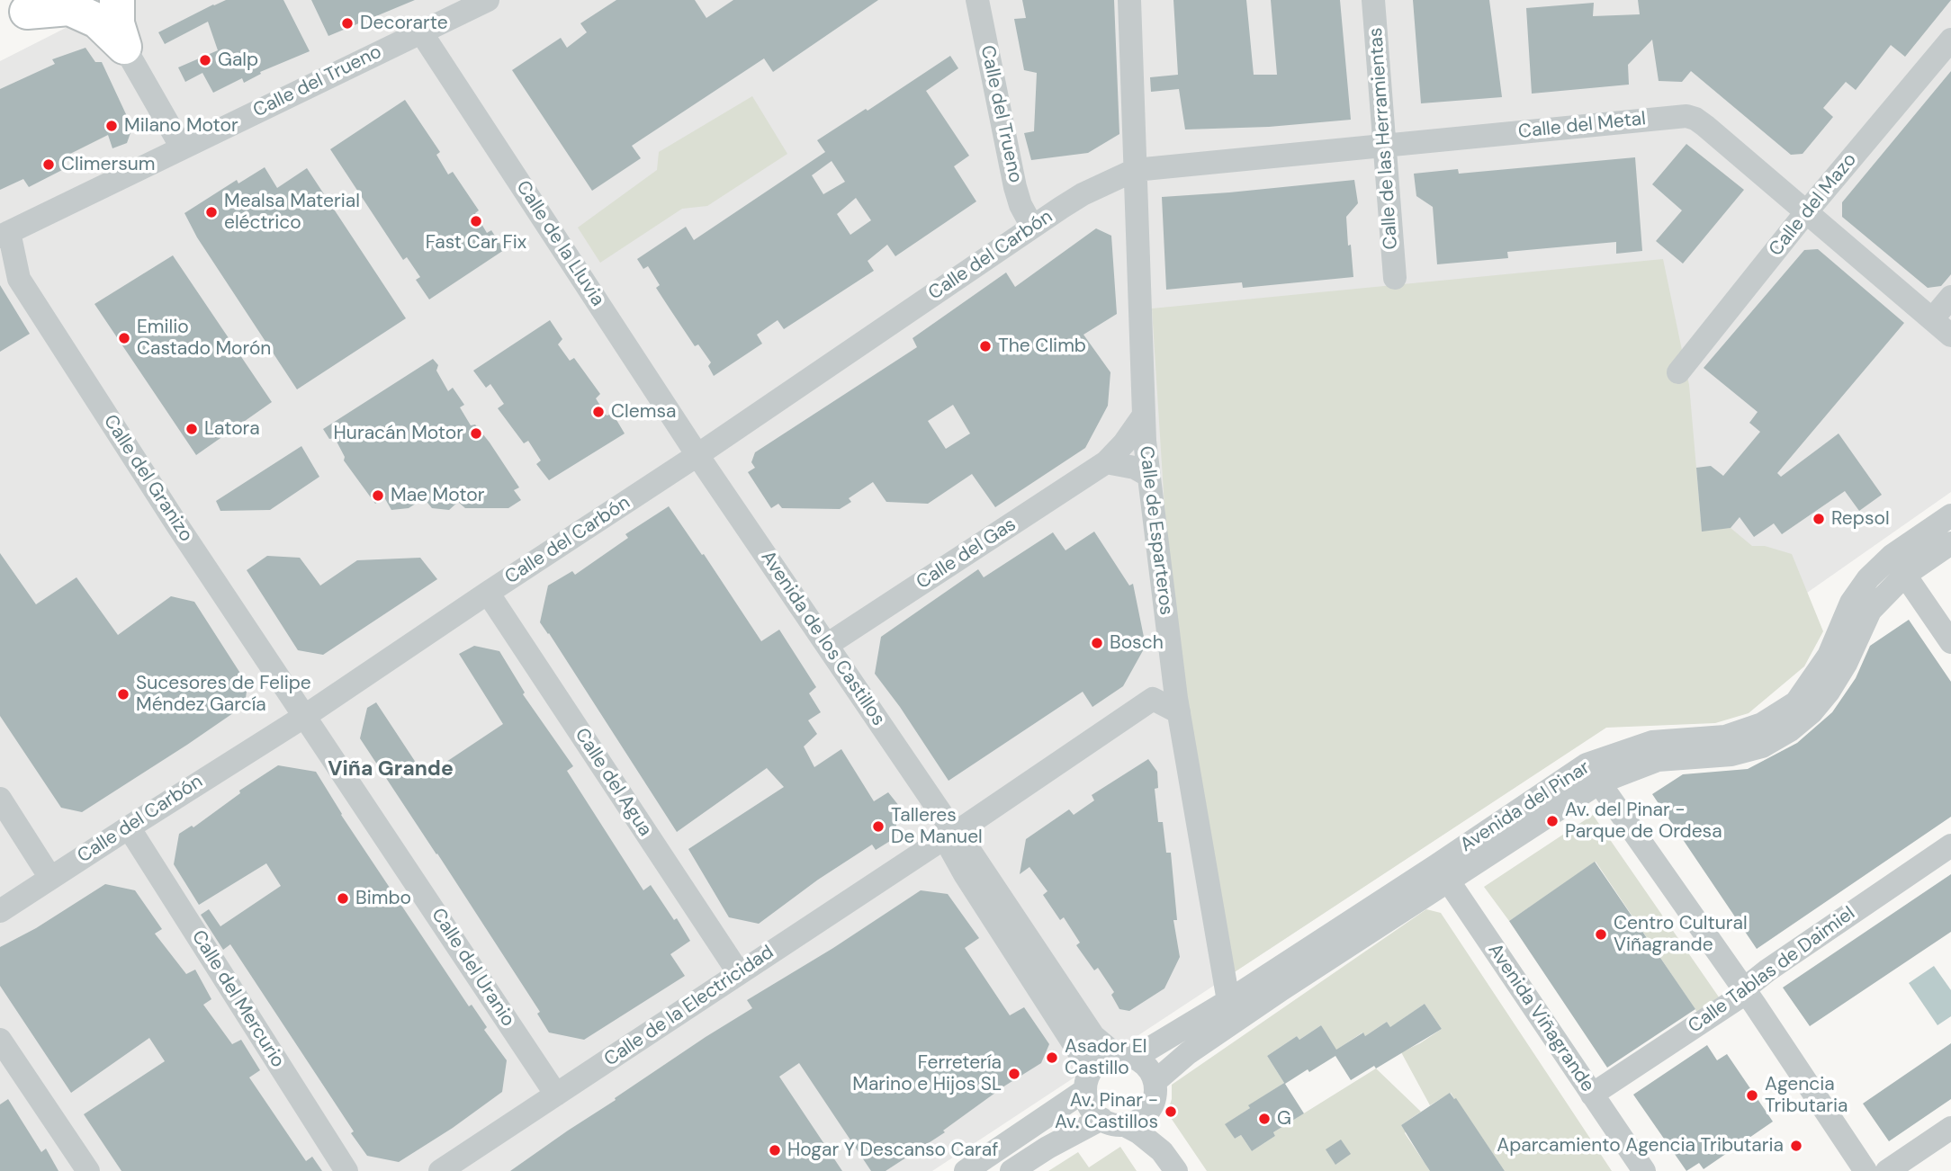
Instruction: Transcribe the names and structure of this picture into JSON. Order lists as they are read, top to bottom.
{
  "streets": {
    "street": [
      "Calle del Trueno",
      "Calle del Metal",
      "Calle de las Herramientas",
      "Calle del Mazo",
      "Calle de la Lluvia",
      "Calle del Carbón",
      "Calle del Granizo",
      "Calle de Esparteros",
      "Calle del Gas",
      "Avenida de los Castillos",
      "Calle del Agua",
      "Avenida del Pinar",
      "Calle del Uranio",
      "Calle Tablas de Daimiel",
      "Calle del Mercurio",
      "Calle de la Electricidad",
      "Avenida Viñagrande"
    ]
  },
  "crossings": [
    ["Calle del Trueno", "Calle de la Lluvia"],
    ["Calle del Trueno", "Calle del Carbón"],
    ["Calle del Trueno", "Calle del Granizo"],
    ["Calle del Metal", "Calle de las Herramientas"],
    ["Calle del Metal", "Calle del Mazo"],
    ["Calle del Metal", "Calle del Carbón"],
    ["Calle del Metal", "Calle de Esparteros"],
    ["Calle de la Lluvia", "Calle del Carbón"],
    ["Calle de la Lluvia", "Avenida de los Castillos"],
    ["Calle del Carbón", "Calle del Granizo"],
    ["Calle del Carbón", "Calle de Esparteros"],
    ["Calle del Carbón", "Avenida de los Castillos"],
    ["Calle del Carbón", "Calle del Agua"],
    ["Calle del Carbón", "Calle del Uranio"],
    ["Calle del Carbón", "Calle del Mercurio"],
    ["Calle del Granizo", "Calle del Uranio"],
    ["Calle de Esparteros", "Calle del Gas"],
    ["Calle de Esparteros", "Avenida del Pinar"],
    ["Calle de Esparteros", "Calle de la Electricidad"],
    ["Calle del Gas", "Avenida de los Castillos"],
    ["Avenida de los Castillos", "Avenida del Pinar"],
    ["Avenida de los Castillos", "Calle de la Electricidad"],
    ["Calle del Agua", "Calle de la Electricidad"],
    ["Avenida del Pinar", "Avenida Viñagrande"],
    ["Calle del Uranio", "Calle de la Electricidad"],
    ["Calle Tablas de Daimiel", "Avenida Viñagrande"]
  ],
  "districts": ["Viña Grande"],
  "places": [
    "Decorarte",
    "Galp",
    "Milano Motor",
    "Climersum",
    "Mealsa Material eléctrico",
    "Fast Car Fix",
    "Emilio Castado Morón",
    "The Climb",
    "Clemsa",
    "Latora",
    "Huracán Motor",
    "Mae Motor",
    "Repsol",
    "Bosch",
    "Sucesores de Felipe Méndez García",
    "Av. del Pinar - Parque de Ordesa",
    "Talleres De Manuel",
    "Bimbo",
    "Centro Cultural Viñagrande",
    "Asador El Castillo",
    "Ferretería Marino e Hijos SL",
    "Agencia Tributaria",
    "Av. Pinar - Av. Castillos",
    "G",
    "Aparcamiento Agencia Tributaria",
    "Hogar Y Descanso Caraf"
  ]
}
